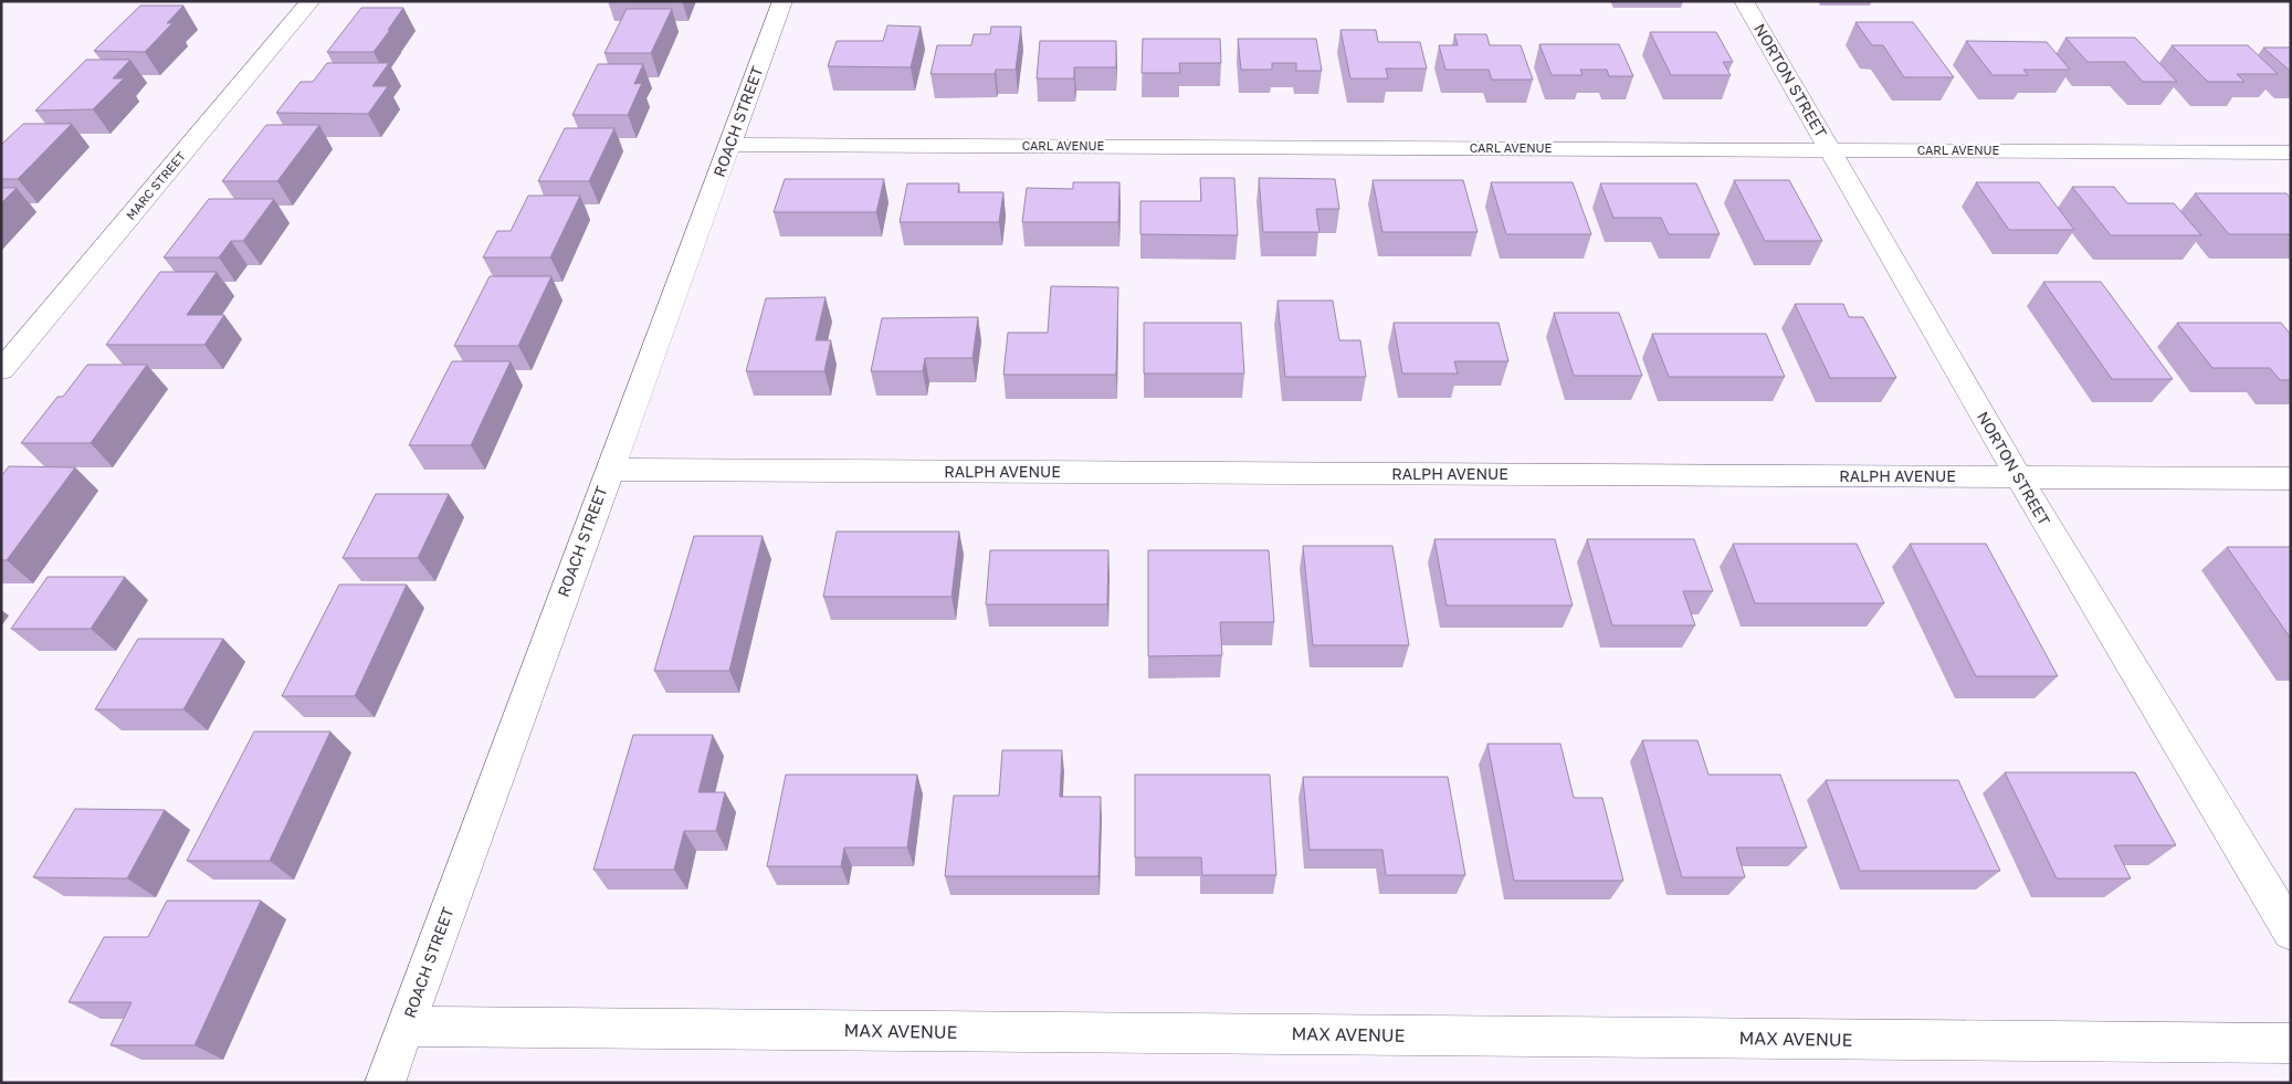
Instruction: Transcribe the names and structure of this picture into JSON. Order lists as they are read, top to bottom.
{
  "streets": {
    "street": [
      "NORTON STREET",
      "ROACH STREET",
      "CARL AVENUE",
      "MARC STREET",
      "RALPH AVENUE",
      "MAX AVENUE"
    ]
  },
  "crossings": [
    ["NORTON STREET", "CARL AVENUE"],
    ["NORTON STREET", "RALPH AVENUE"],
    ["ROACH STREET", "CARL AVENUE"],
    ["ROACH STREET", "RALPH AVENUE"],
    ["ROACH STREET", "MAX AVENUE"]
  ]
}
